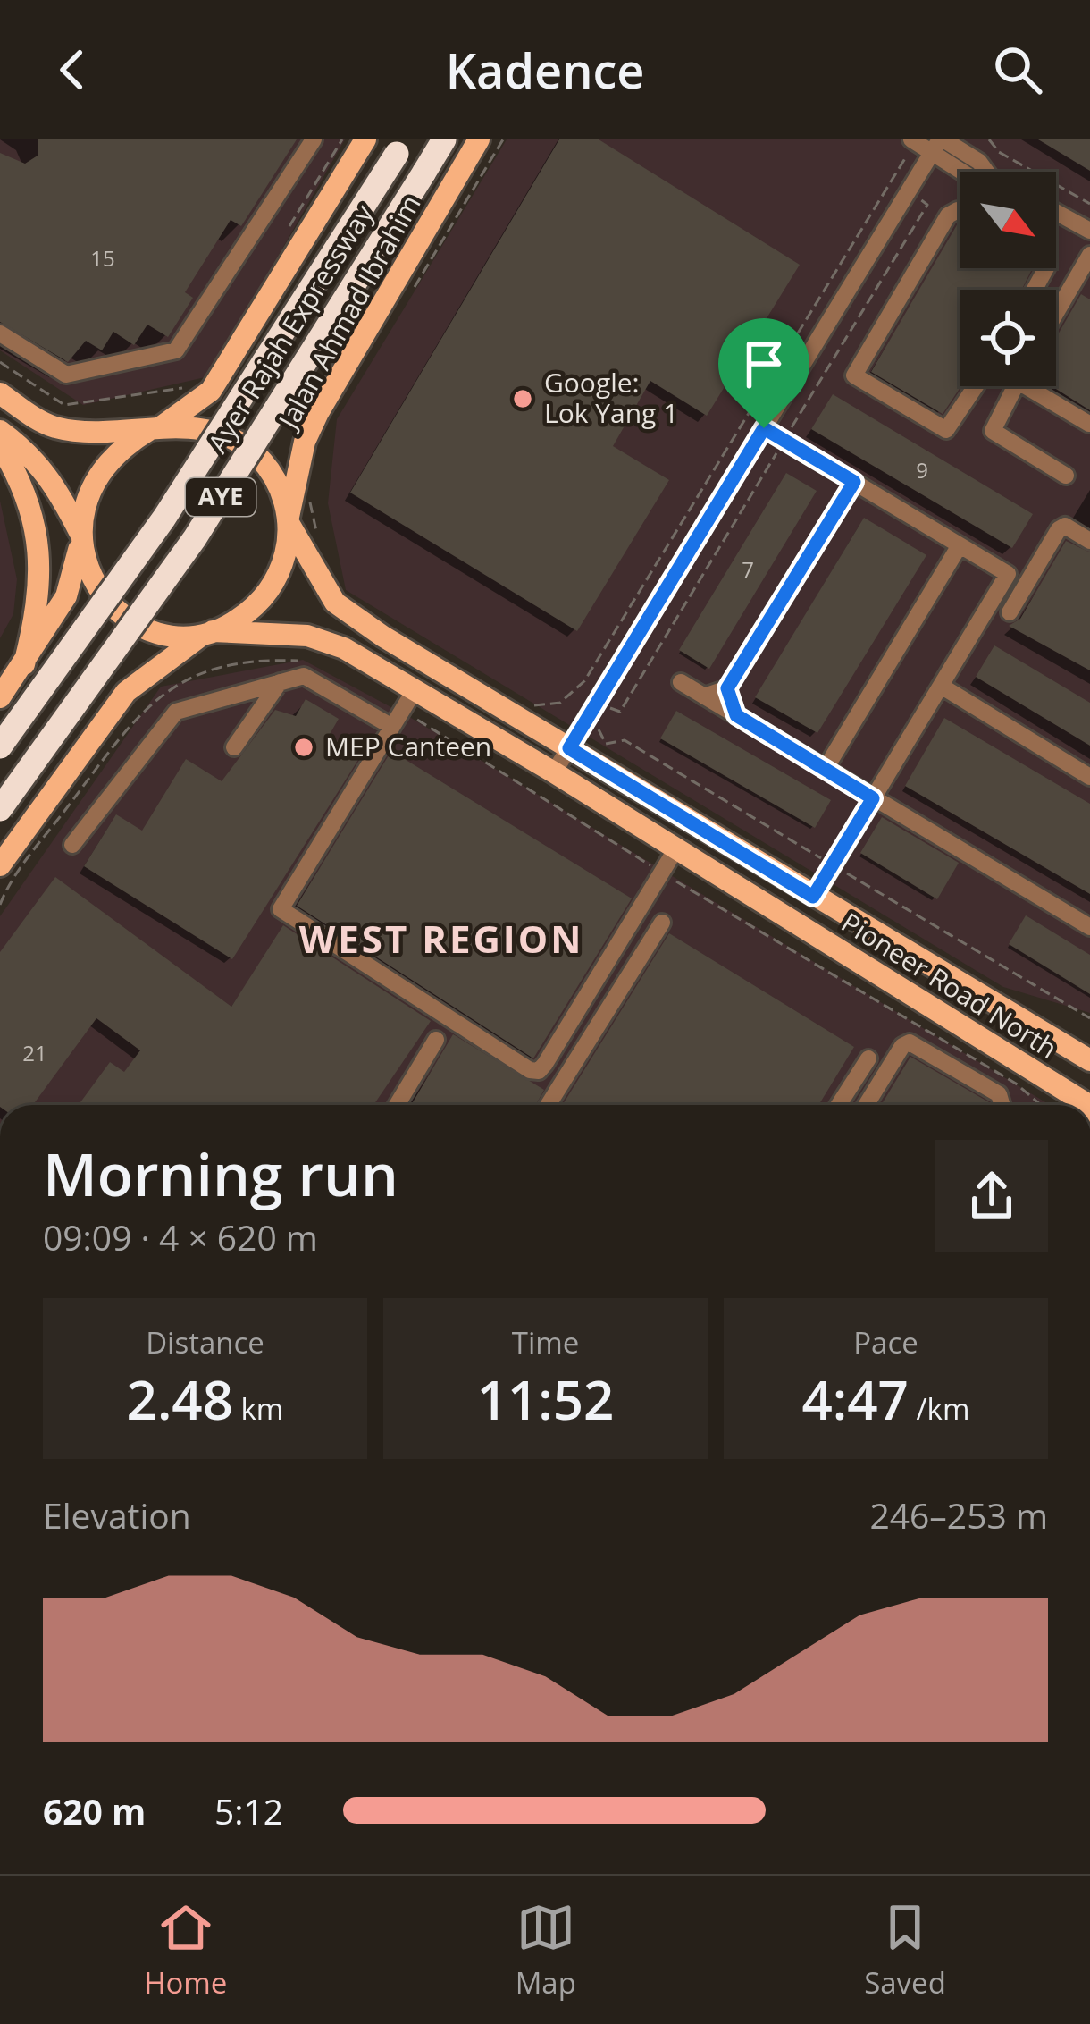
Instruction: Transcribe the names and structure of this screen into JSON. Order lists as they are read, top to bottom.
{
  "streets": {
    "highway": ["Ayer Rajah Expressway", "AYE"],
    "main road": ["Jalan Ahmad Ibrahim", "Pioneer Road North"]
  },
  "crossings": [
    ["Jalan Ahmad Ibrahim", "Pioneer Road North"]
  ],
  "districts": ["WEST REGION"],
  "places": ["Google: Lok Yang 1", "MEP Canteen"],
  "house_numbers": [
    "15",
    "9",
    "7",
    "21"
  ],
  "north": "bottom right",
  "page": {
    "header": "Kadence",
    "heading": ["Morning run", "09:09 · 4 × 620 m"],
    "stats": [
      ["Distance", "2.48 km"],
      ["Time", "11:52"],
      ["Pace", "4:47 /km"]
    ],
    "chart": ["Elevation", "246–253 m"],
    "list": [
      {
        "name": "620 m",
        "note": "5:12"
      }
    ],
    "tabs": ["Home", "Map", "Saved"]
  }
}
